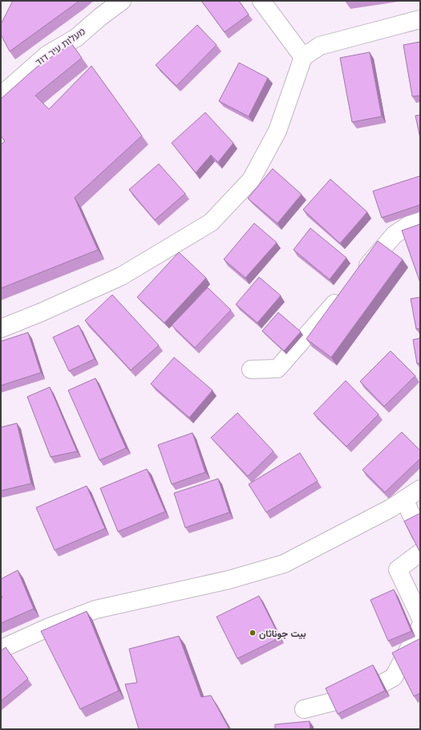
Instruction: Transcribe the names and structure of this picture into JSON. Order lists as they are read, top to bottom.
{
  "streets": {
    "street": ["מעלות עיר דוד"]
  },
  "places": ["بيت جوناثان"]
}
